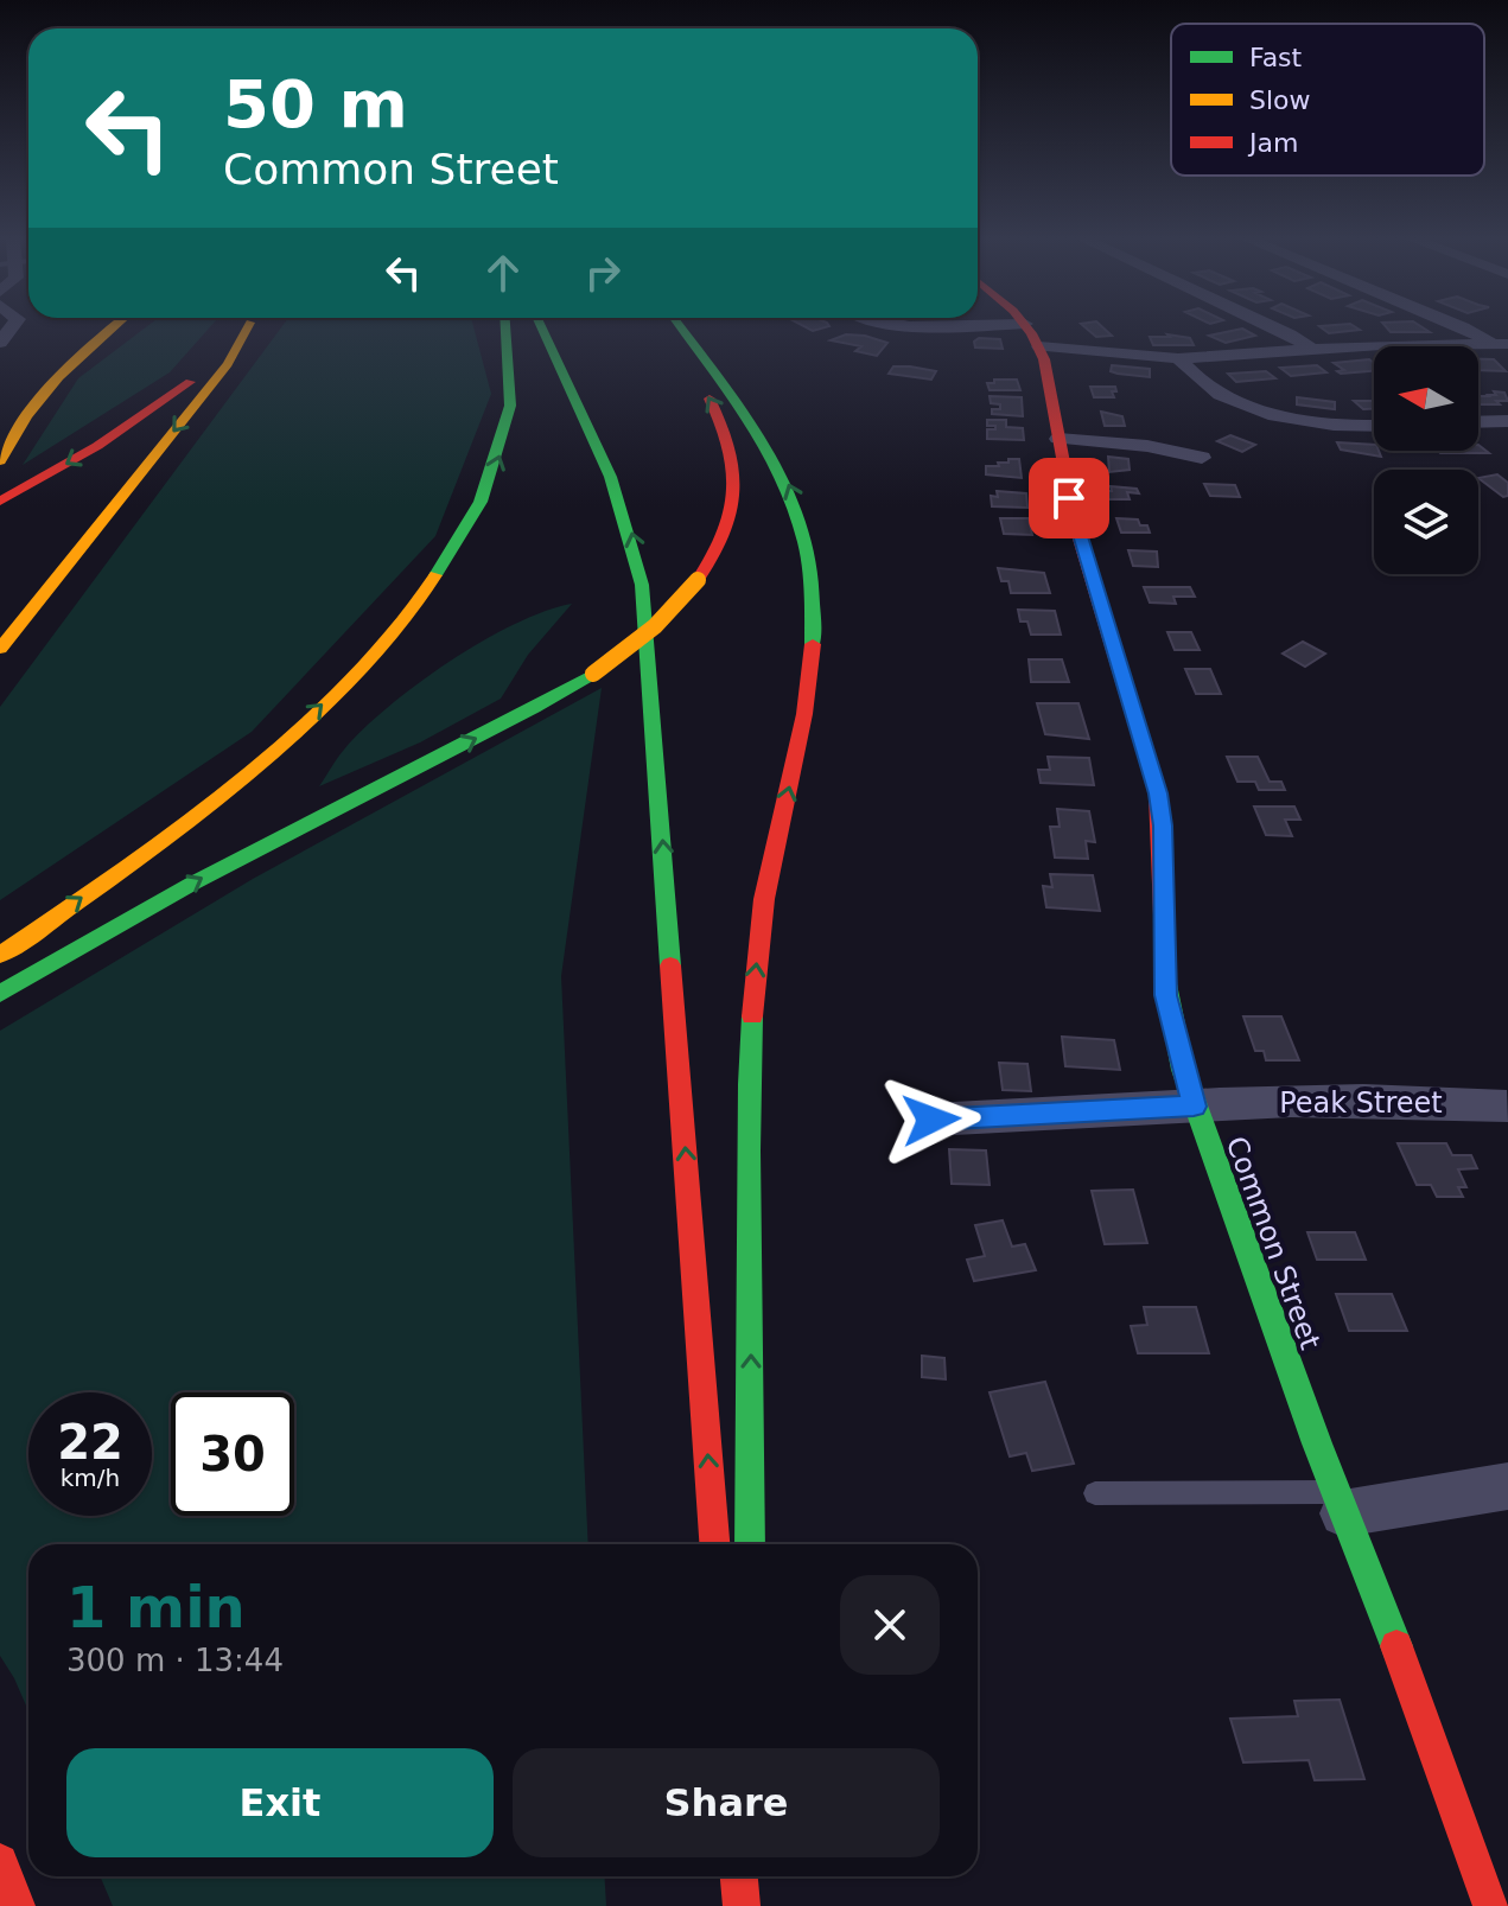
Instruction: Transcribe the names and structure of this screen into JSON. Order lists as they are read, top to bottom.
{
  "streets": {
    "main road": ["Common Street"],
    "street": ["Peak Street"]
  },
  "crossings": [
    ["Peak Street", "Common Street"]
  ],
  "legend": ["Fast", "Slow", "Jam"],
  "north": "left",
  "page": {
    "turn": ["50 m", "Common Street"],
    "speed": "22 km/h",
    "limit": "30",
    "heading": ["1 min", "300 m · 13:44"],
    "buttons": ["Exit", "Share"]
  }
}
